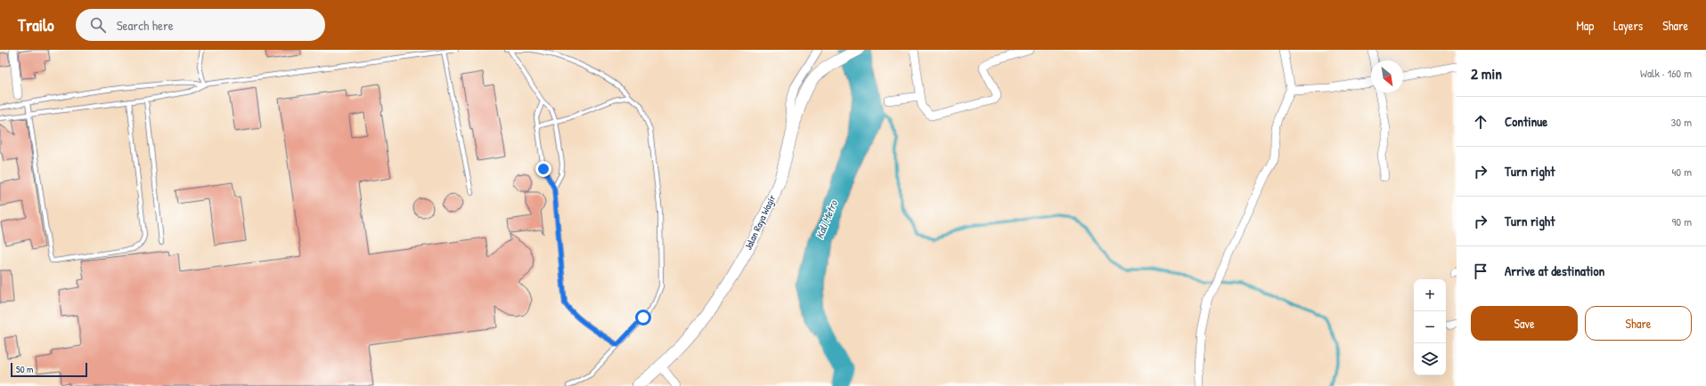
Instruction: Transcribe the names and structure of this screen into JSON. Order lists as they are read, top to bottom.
{
  "streets": {
    "main road": ["Jalan Raya Wagir"]
  },
  "water": ["Kali Metro"],
  "scale_bar": "50 m",
  "north": "bottom right",
  "page": {
    "header": "Trailo",
    "search": "Search here",
    "nav": ["Map", "Layers", "Share"],
    "heading": ["2 min", "Walk · 160 m"],
    "list": [
      ["Continue", "30 m"],
      ["Turn right", "40 m"],
      ["Turn right", "90 m"],
      "Arrive at destination"
    ],
    "map_buttons": ["+", "−"],
    "buttons": ["Save", "Share"],
    "scale": "50 m"
  }
}
